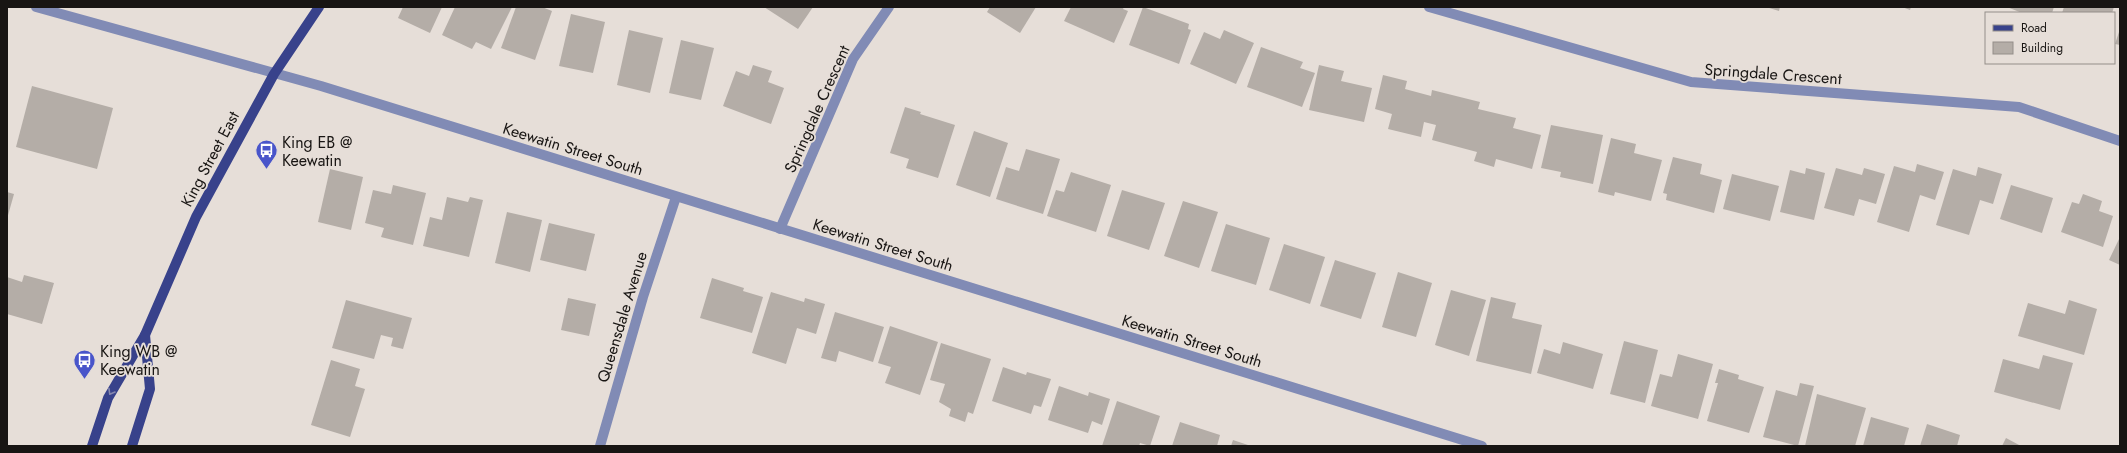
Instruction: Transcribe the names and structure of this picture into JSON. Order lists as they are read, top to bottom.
{
  "streets": {
    "main road": ["King Street East"],
    "street": ["Springdale Crescent", "Keewatin Street South", "Queensdale Avenue"]
  },
  "crossings": [
    ["Springdale Crescent", "Keewatin Street South"],
    ["Keewatin Street South", "King Street East"],
    ["Keewatin Street South", "Queensdale Avenue"]
  ],
  "places": {
    "bus stop": ["King EB @ Keewatin", "King WB @ Keewatin"]
  },
  "legend": ["Road", "Building"]
}
